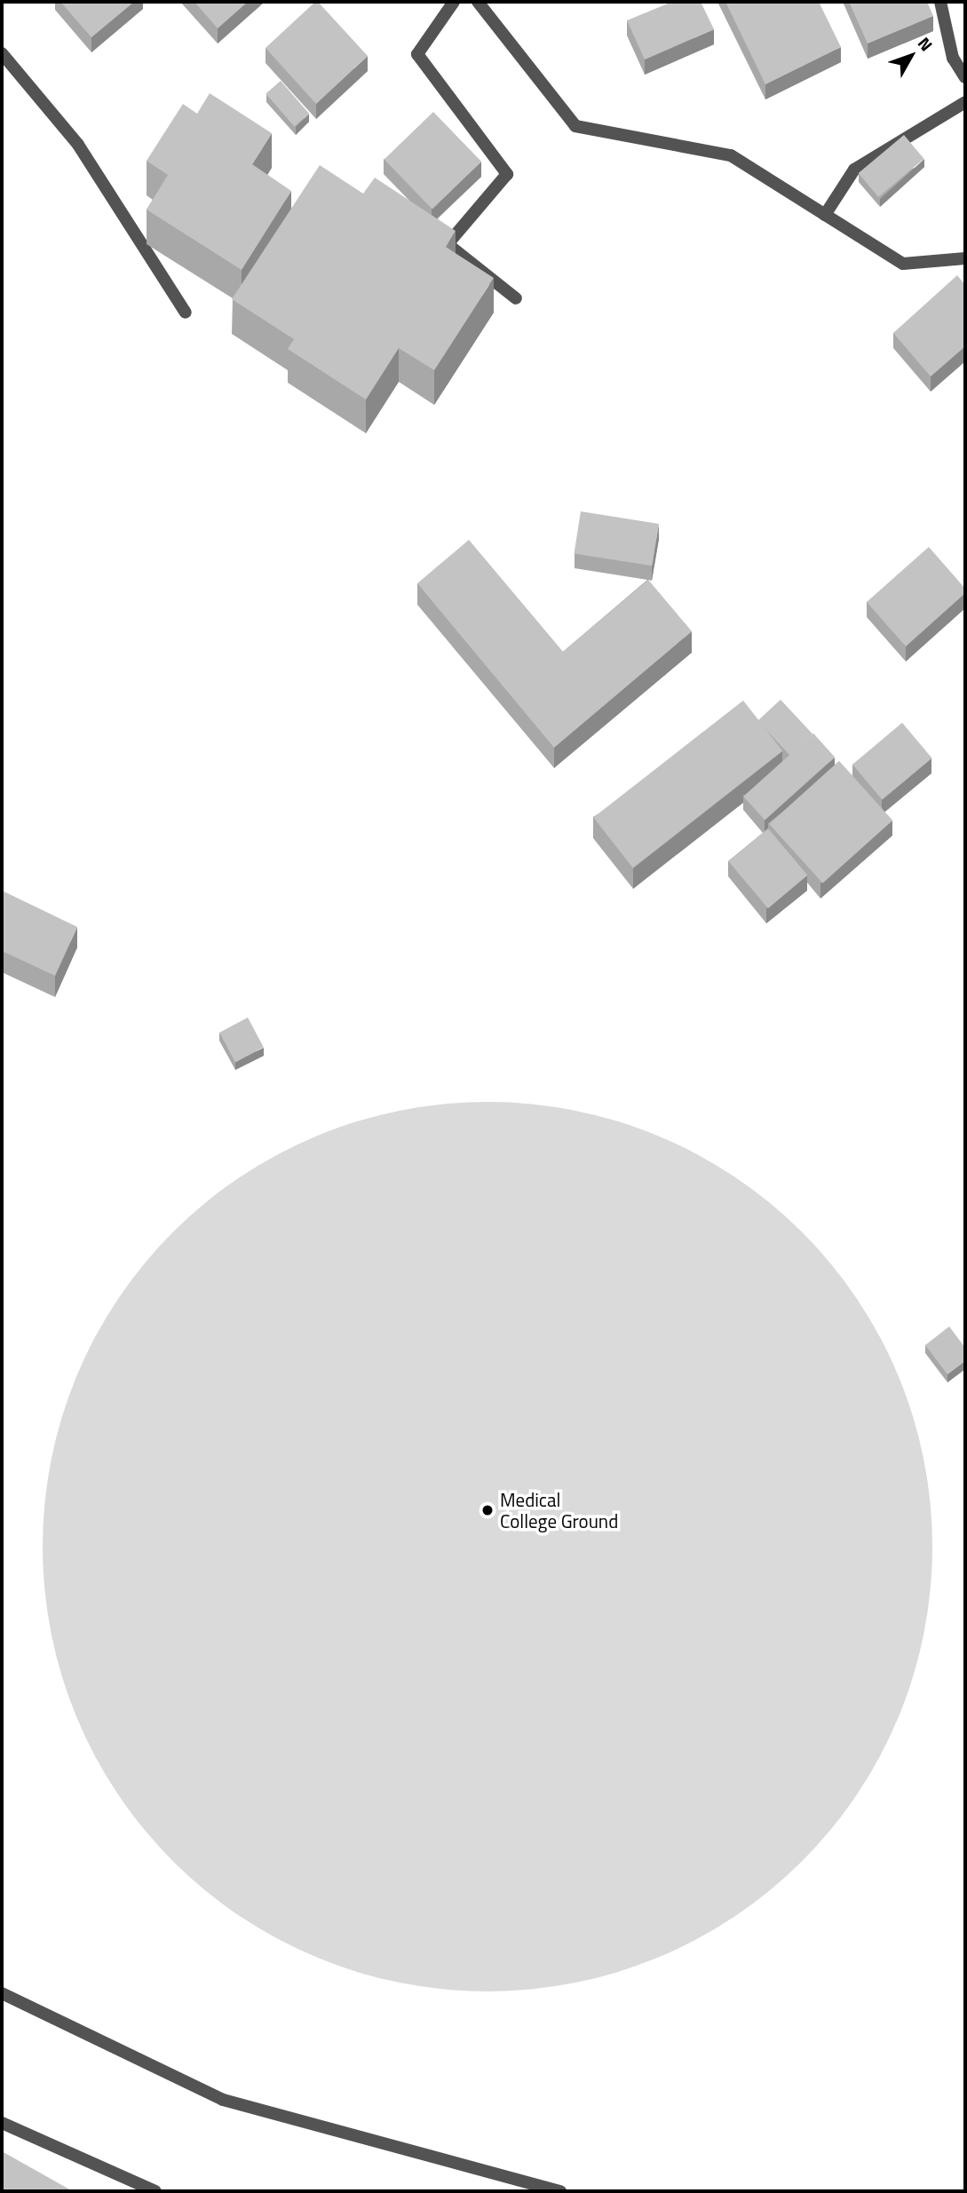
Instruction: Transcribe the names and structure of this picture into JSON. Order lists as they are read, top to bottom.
{
  "places": ["Medical College Ground"],
  "north": "top right"
}
